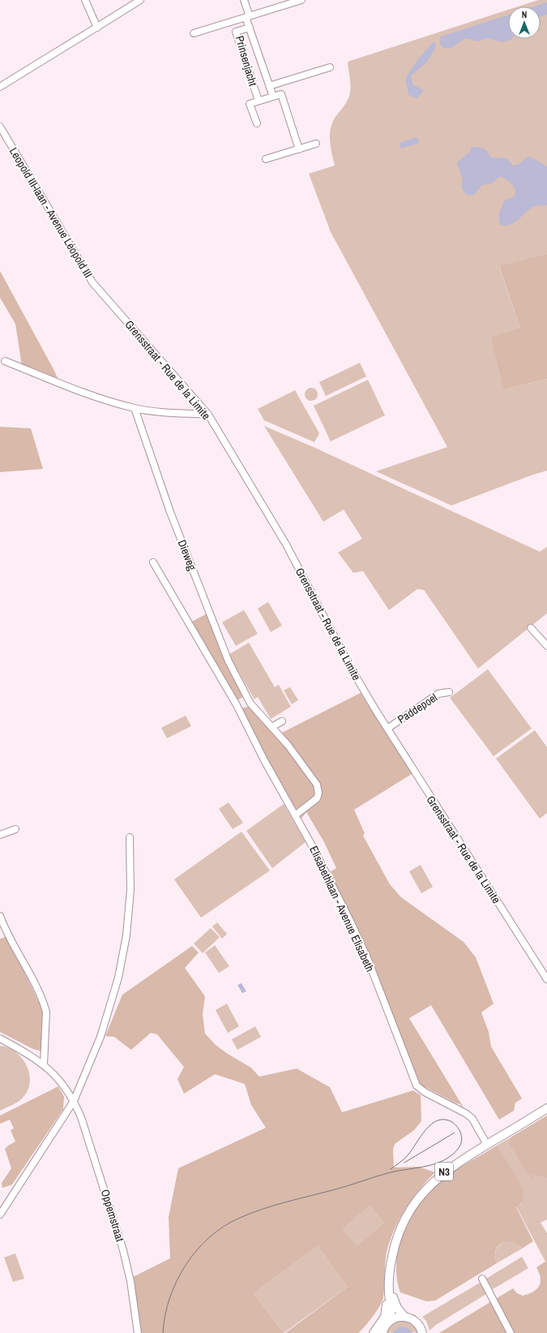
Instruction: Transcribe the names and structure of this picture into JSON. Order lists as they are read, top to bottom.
{
  "streets": {
    "main road": ["N3"],
    "street": [
      "Prinsenjacht",
      "Leopold III-laan - Avenue Léopold III",
      "Grensstraat - Rue de la Limite",
      "Dieweg",
      "Paddepoel",
      "Elisabethlaan - Avenue Elisabeth",
      "Oppemstraat"
    ]
  },
  "crossings": [
    ["Leopold III-laan - Avenue Léopold III", "Grensstraat - Rue de la Limite"],
    ["Grensstraat - Rue de la Limite", "Paddepoel"],
    ["Dieweg", "Elisabethlaan - Avenue Elisabeth"],
    ["Elisabethlaan - Avenue Elisabeth", "N3"]
  ],
  "north": "top"
}
